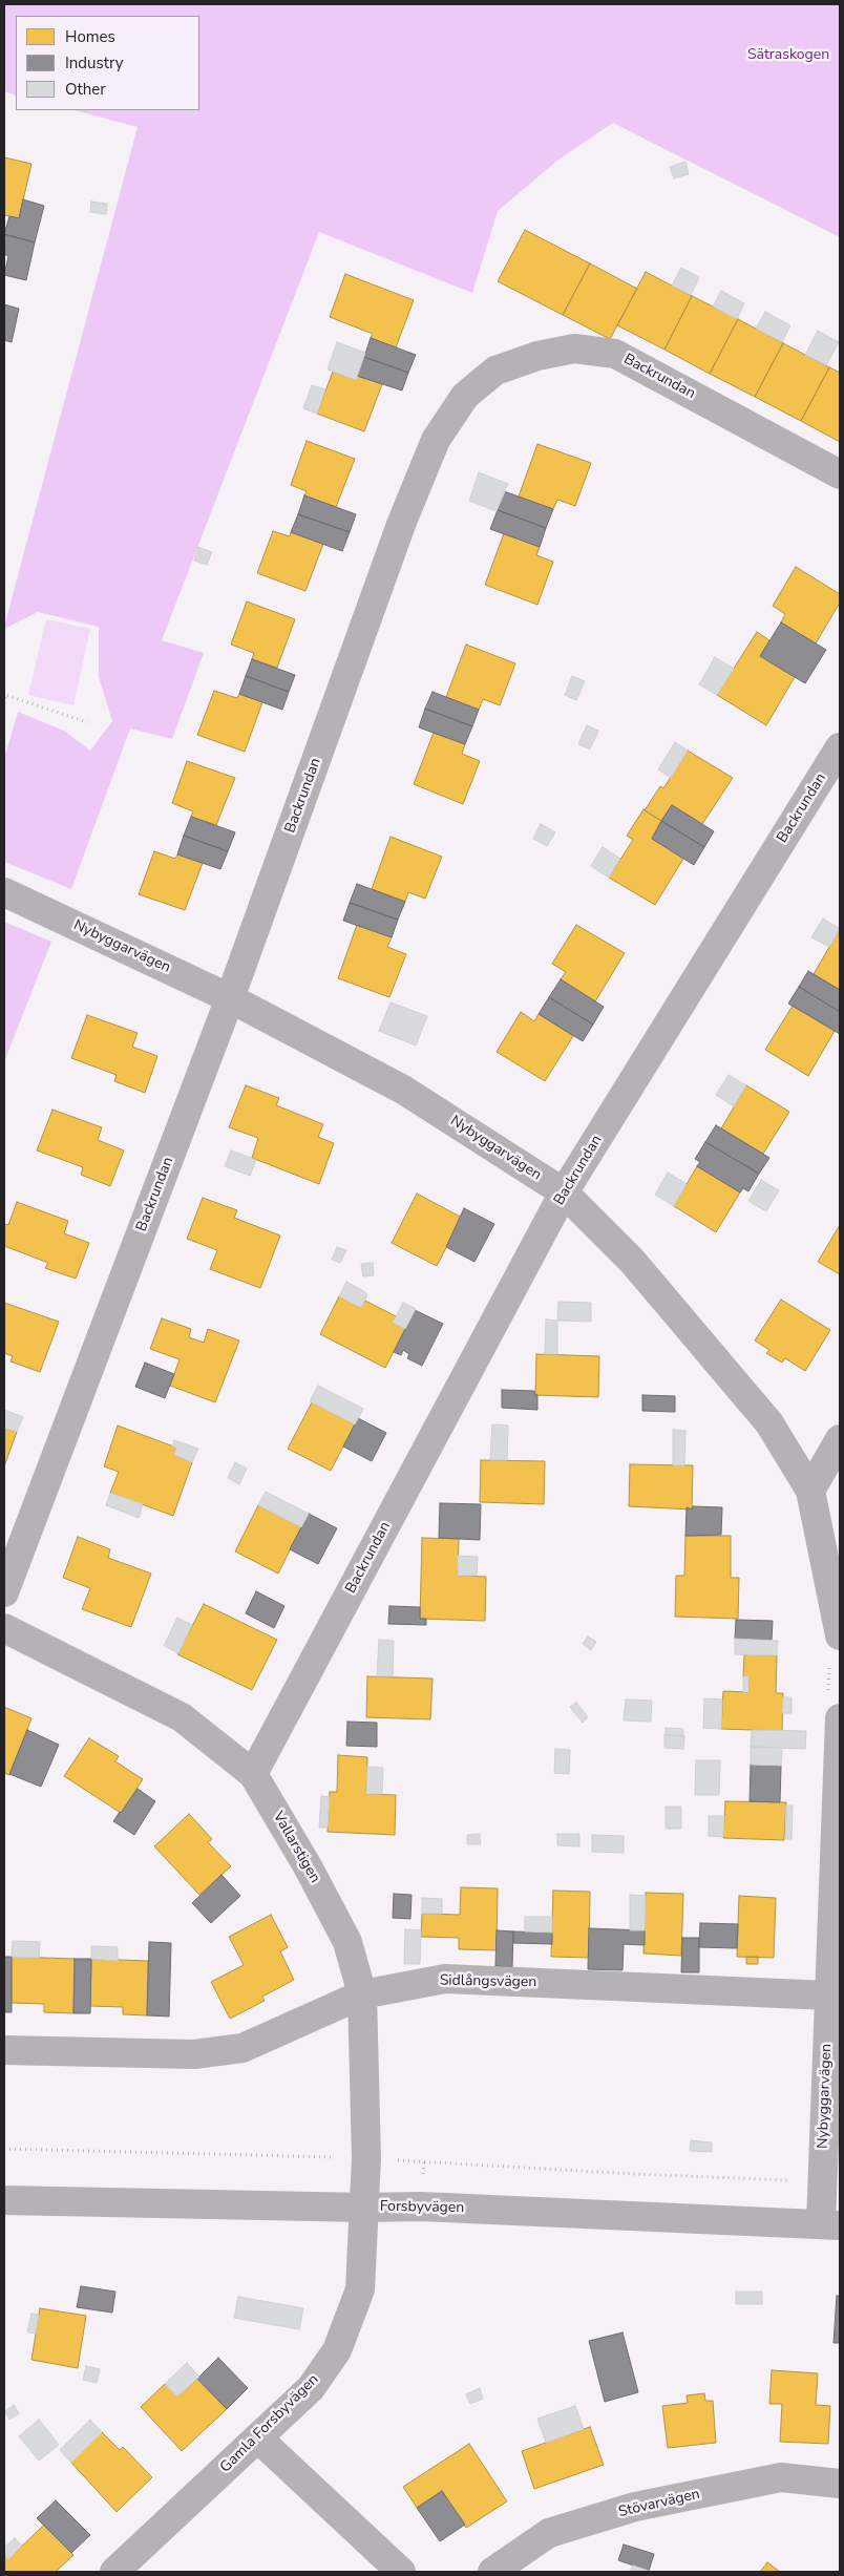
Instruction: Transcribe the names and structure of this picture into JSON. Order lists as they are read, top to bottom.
{
  "streets": {
    "street": [
      "Backrundan",
      "Nybyggarvägen",
      "Vallarstigen",
      "Sidlångsvägen",
      "Forsbyvägen",
      "Gamla Forsbyvägen",
      "Stövarvägen"
    ]
  },
  "crossings": [
    ["Backrundan", "Nybyggarvägen"],
    ["Backrundan", "Vallarstigen"],
    ["Nybyggarvägen", "Sidlångsvägen"],
    ["Nybyggarvägen", "Forsbyvägen"],
    ["Vallarstigen", "Sidlångsvägen"],
    ["Vallarstigen", "Forsbyvägen"],
    ["Vallarstigen", "Gamla Forsbyvägen"],
    ["Forsbyvägen", "Gamla Forsbyvägen"]
  ],
  "parks": ["Sätraskogen"],
  "legend": ["Homes", "Industry", "Other"]
}
